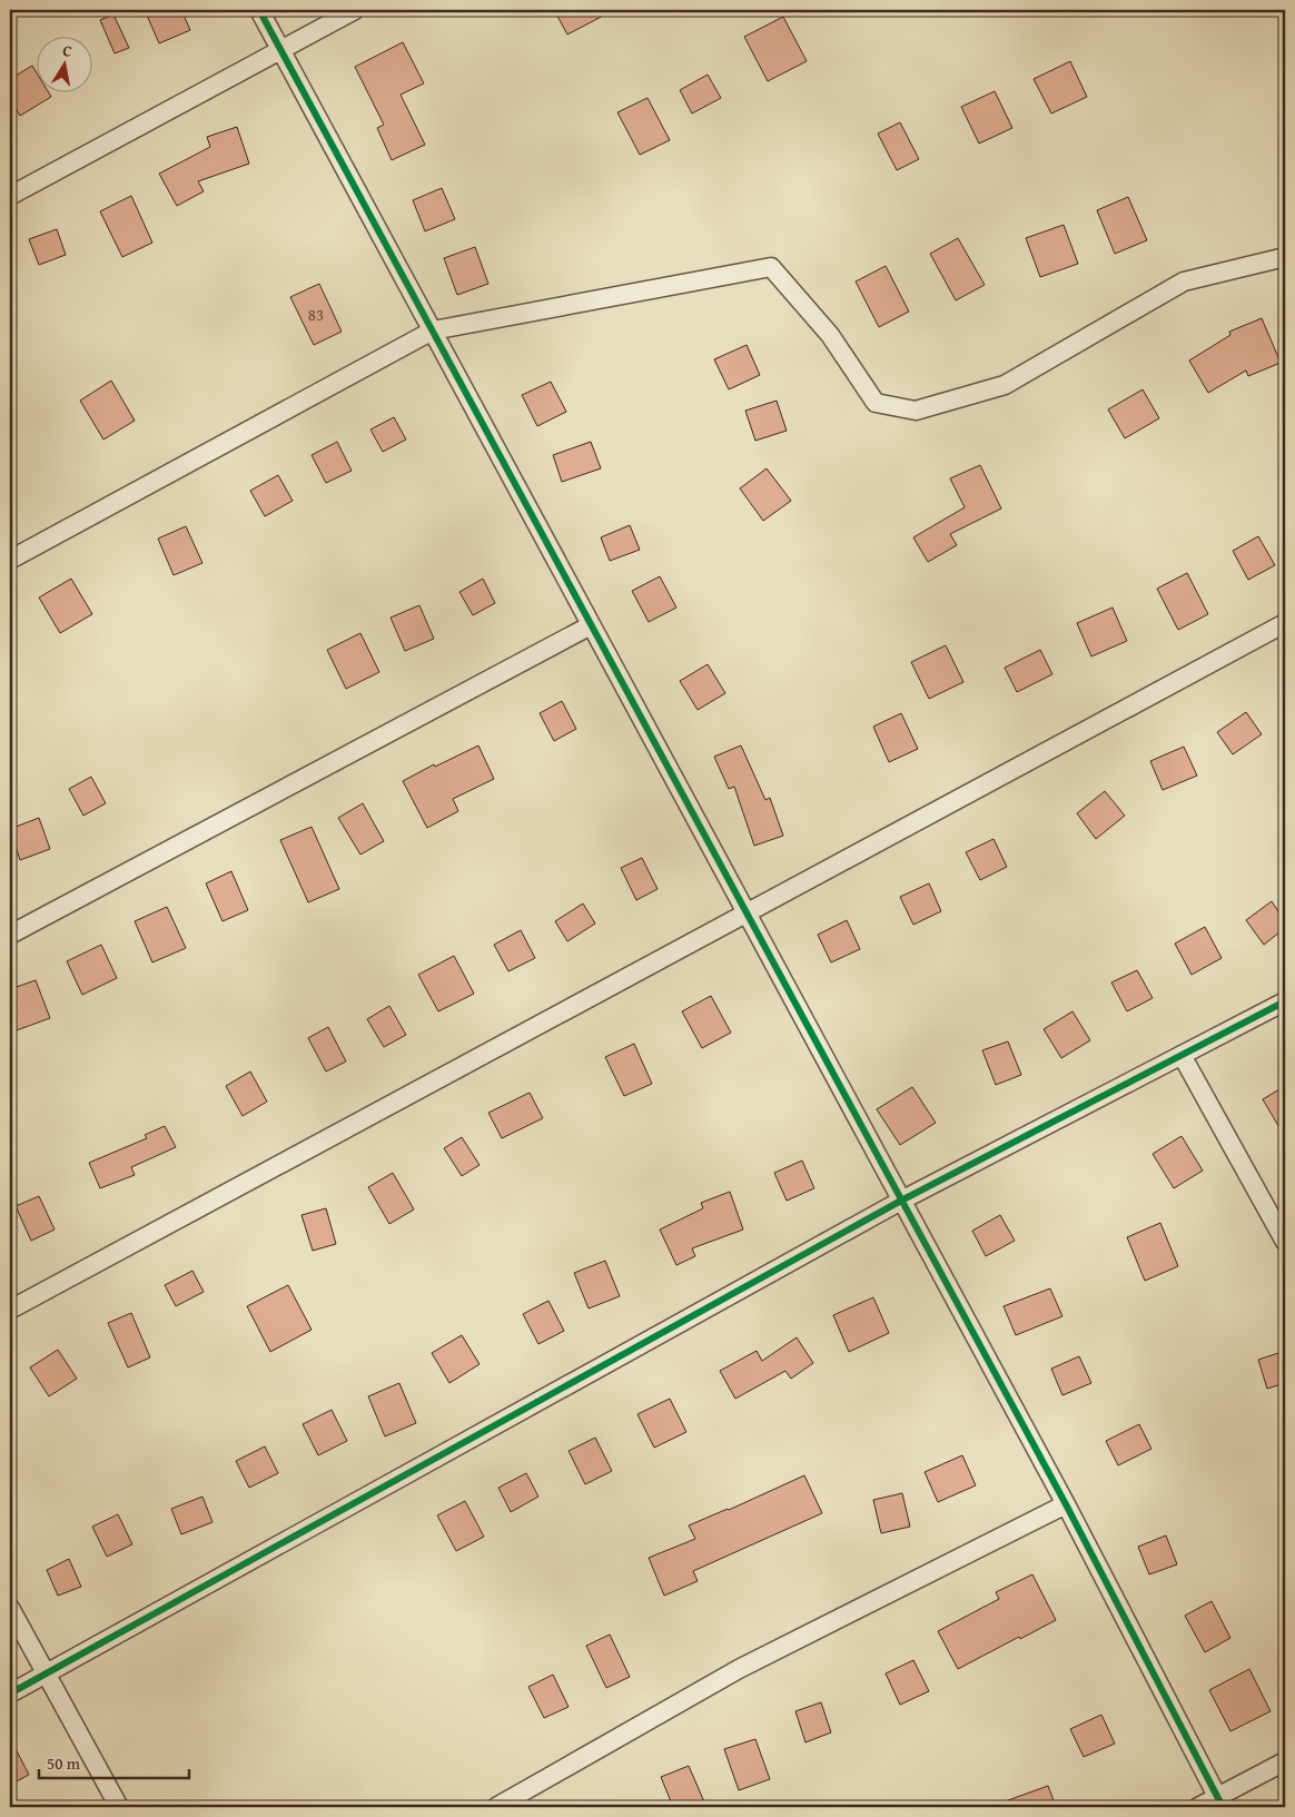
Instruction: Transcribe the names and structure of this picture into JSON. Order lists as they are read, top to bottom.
{
  "house_numbers": ["83"],
  "scale_bar": "50 m",
  "north": "top"
}
